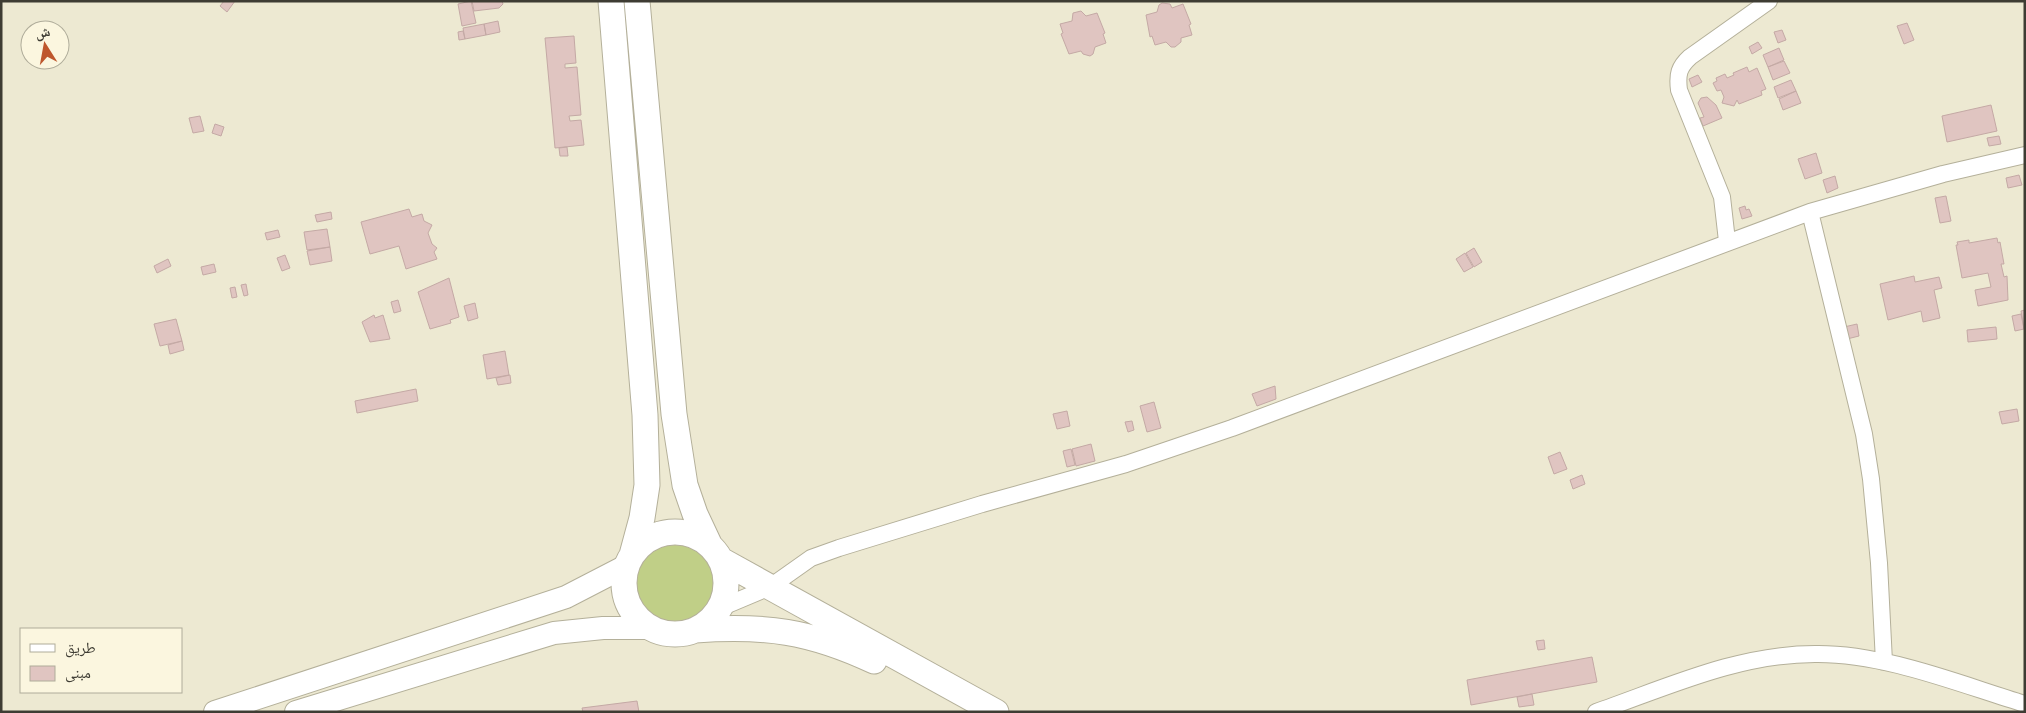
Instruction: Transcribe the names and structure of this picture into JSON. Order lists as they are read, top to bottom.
{
  "legend": ["طريق", "مبنى"],
  "north": "top"
}
